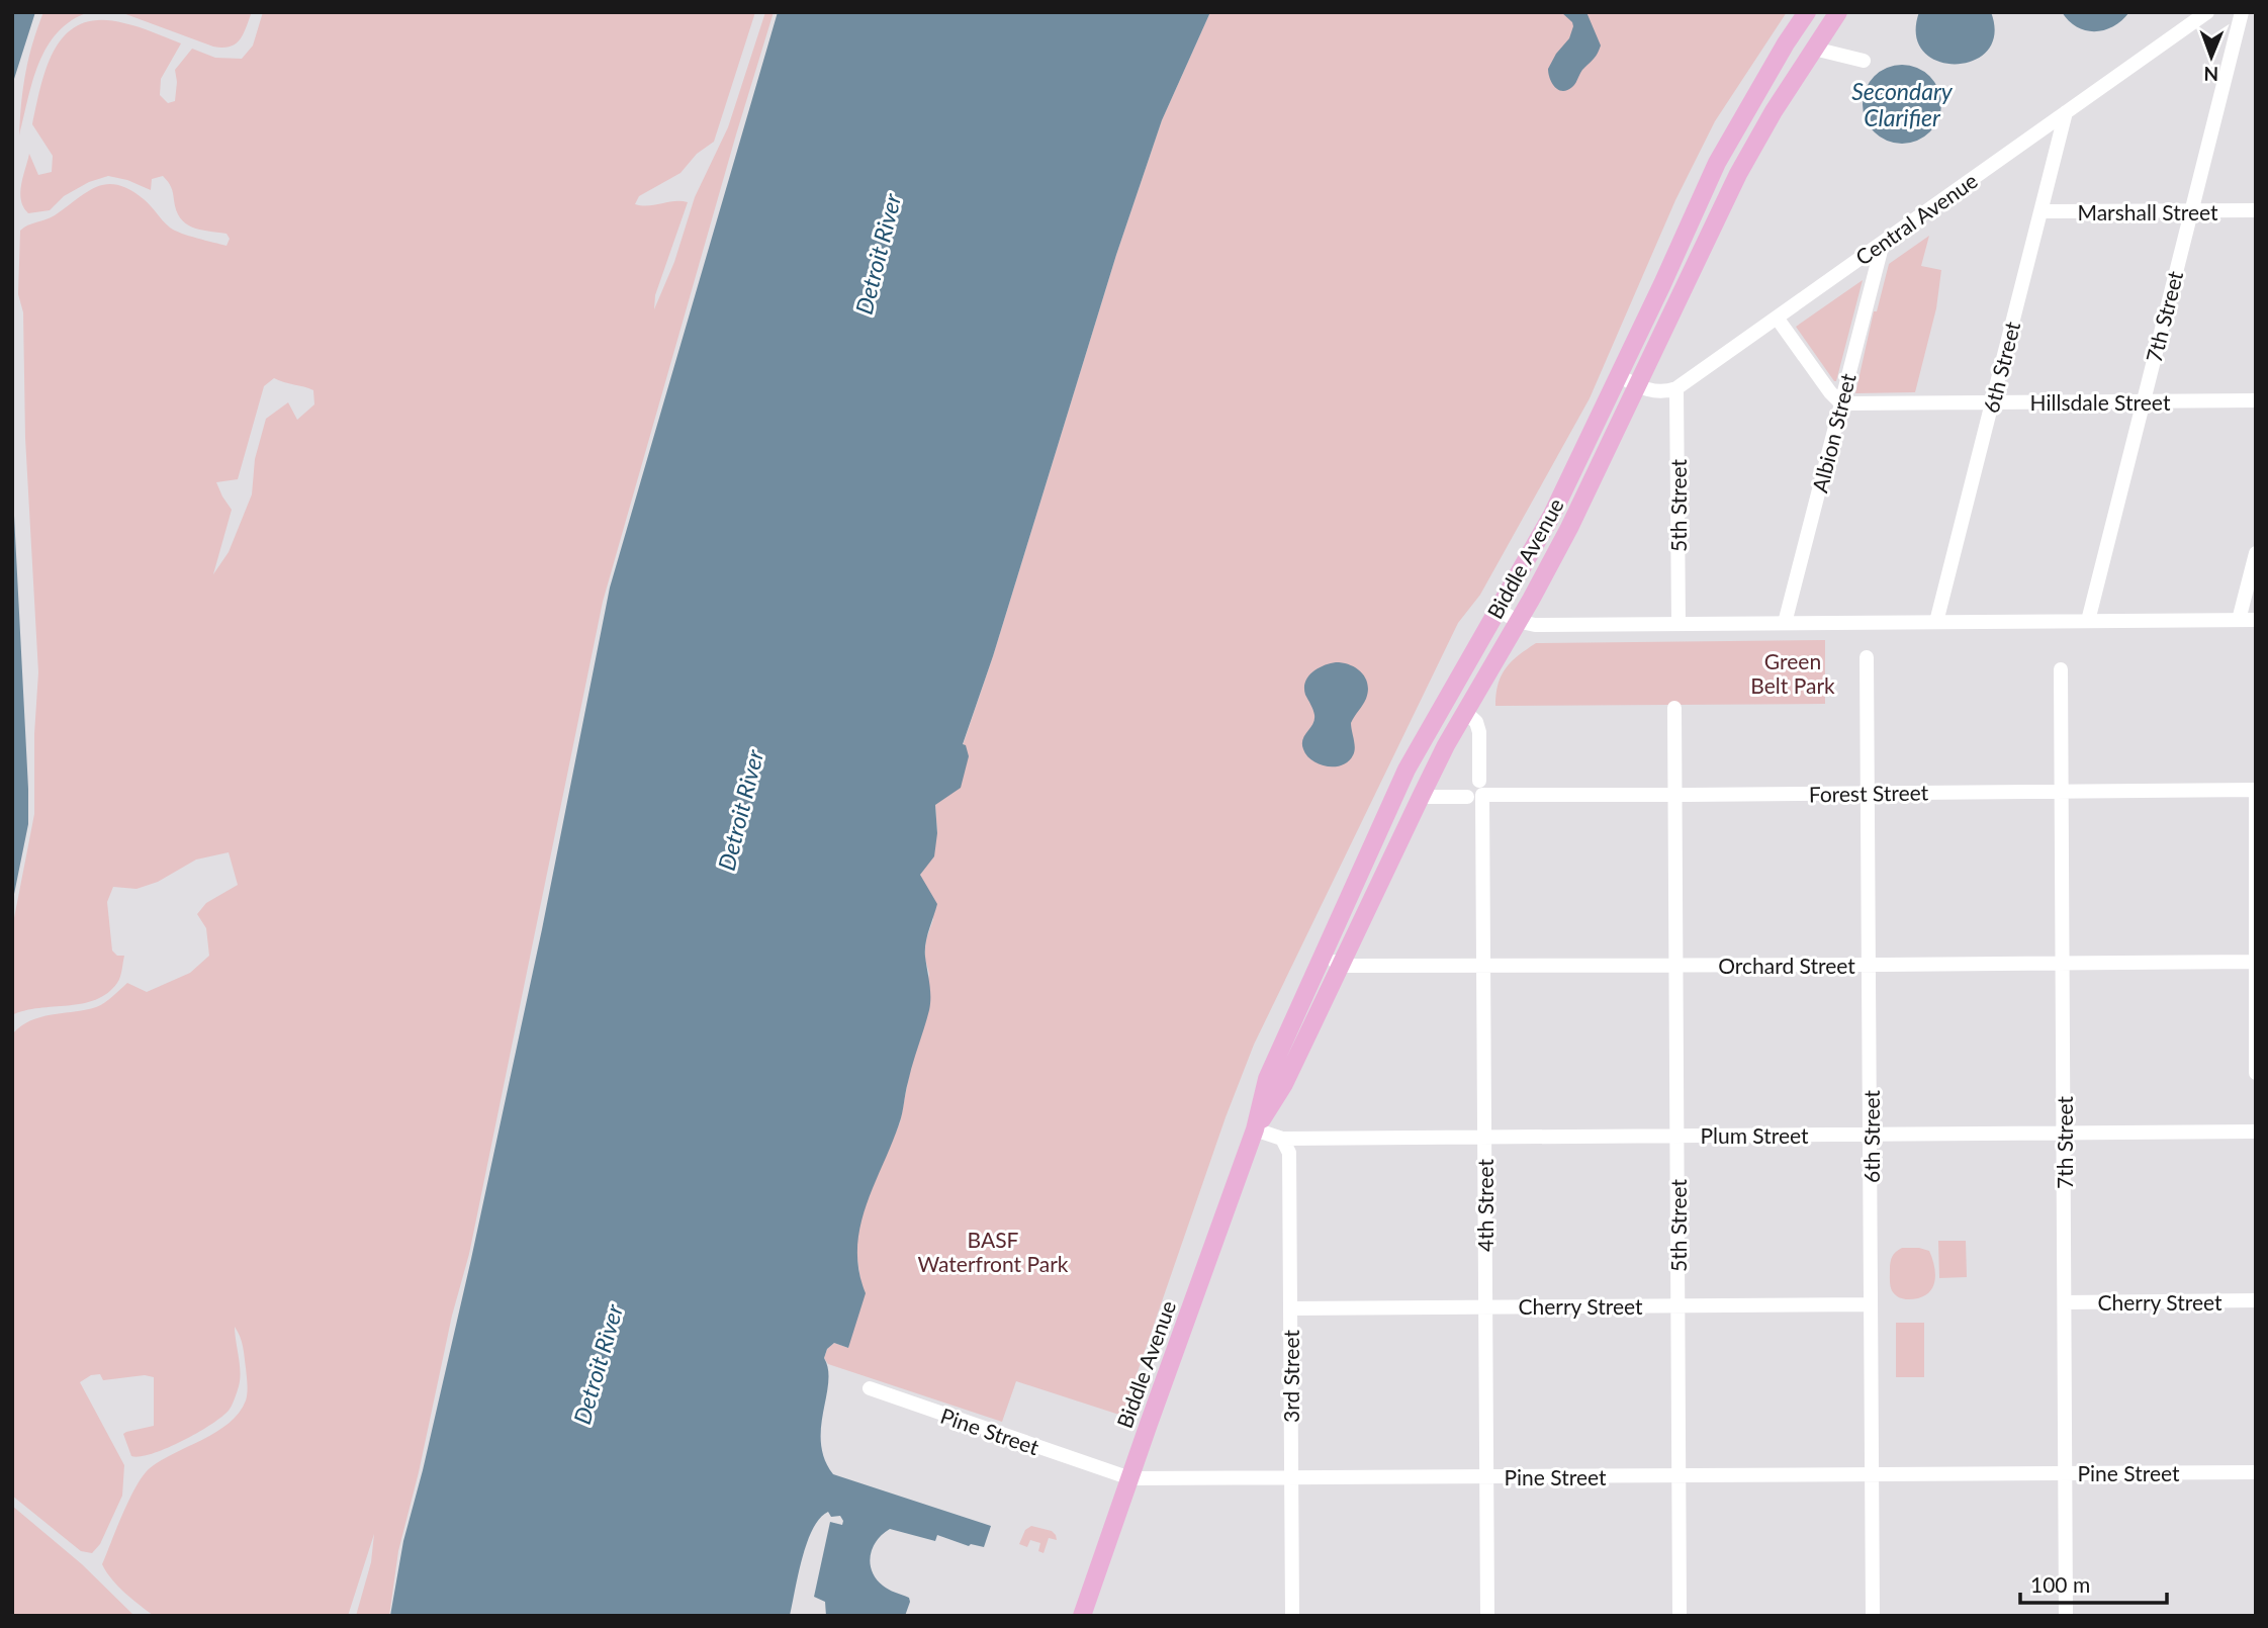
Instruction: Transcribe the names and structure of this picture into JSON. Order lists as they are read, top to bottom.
{
  "streets": {
    "main road": ["Biddle Avenue"],
    "street": [
      "Marshall Street",
      "Central Avenue",
      "7th Street",
      "6th Street",
      "Hillsdale Street",
      "Albion Street",
      "5th Street",
      "Forest Street",
      "Orchard Street",
      "Plum Street",
      "4th Street",
      "Cherry Street",
      "3rd Street",
      "Pine Street"
    ]
  },
  "crossings": [
    ["Marshall Street", "7th Street"],
    ["Marshall Street", "6th Street"],
    ["Central Avenue", "6th Street"],
    ["Central Avenue", "Albion Street"],
    ["Central Avenue", "5th Street"],
    ["7th Street", "Hillsdale Street"],
    ["7th Street", "Forest Street"],
    ["7th Street", "Orchard Street"],
    ["7th Street", "Plum Street"],
    ["7th Street", "Cherry Street"],
    ["7th Street", "Pine Street"],
    ["6th Street", "Hillsdale Street"],
    ["6th Street", "Forest Street"],
    ["6th Street", "Orchard Street"],
    ["6th Street", "Plum Street"],
    ["6th Street", "Cherry Street"],
    ["6th Street", "Pine Street"],
    ["Hillsdale Street", "Albion Street"],
    ["5th Street", "Forest Street"],
    ["5th Street", "Orchard Street"],
    ["5th Street", "Plum Street"],
    ["5th Street", "Cherry Street"],
    ["5th Street", "Pine Street"],
    ["Biddle Avenue", "Orchard Street"],
    ["Biddle Avenue", "Plum Street"],
    ["Biddle Avenue", "4th Street"],
    ["Biddle Avenue", "Pine Street"],
    ["Forest Street", "4th Street"],
    ["Orchard Street", "4th Street"],
    ["Plum Street", "4th Street"],
    ["Plum Street", "3rd Street"],
    ["4th Street", "Cherry Street"],
    ["4th Street", "Pine Street"],
    ["Cherry Street", "3rd Street"],
    ["3rd Street", "Pine Street"]
  ],
  "water": ["Secondary Clarifier", "Detroit River"],
  "parks": ["Green Belt Park", "BASF Waterfront Park"],
  "scale_bar": "100 m",
  "north": "bottom"
}
